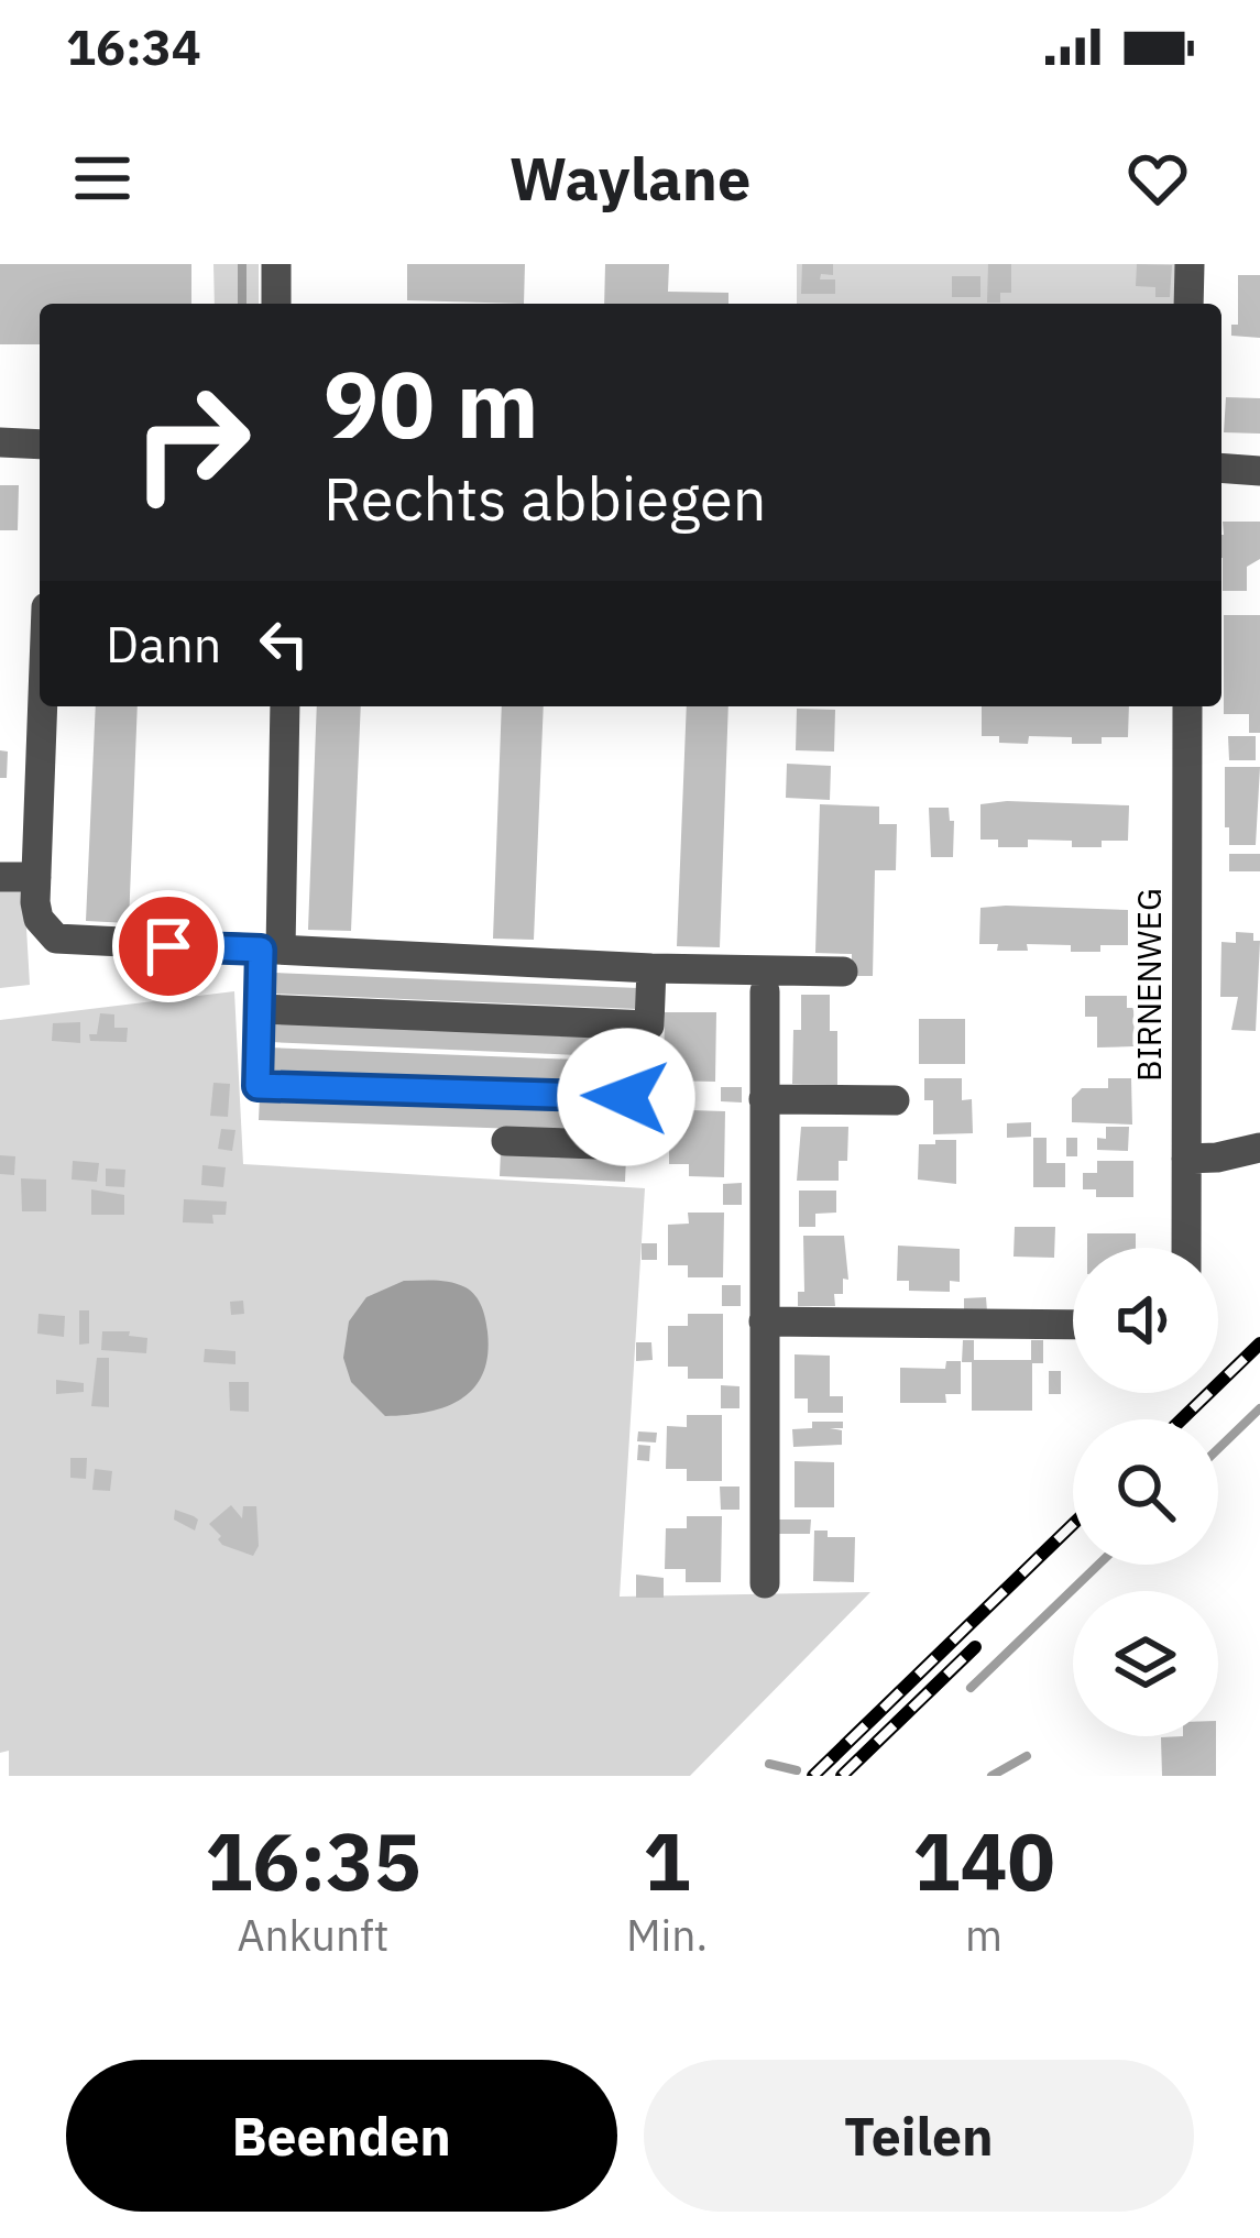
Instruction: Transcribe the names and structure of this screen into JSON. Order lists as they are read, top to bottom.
{
  "streets": {
    "street": ["BIRNENWEG"]
  },
  "page": {
    "status": "16:34",
    "header": "Waylane",
    "turn": ["90 m", "Rechts abbiegen"],
    "then": "Dann",
    "eta": [
      "16:35",
      "Ankunft",
      "1",
      "Min.",
      "140",
      "m"
    ],
    "buttons": ["Beenden", "Teilen"]
  }
}
